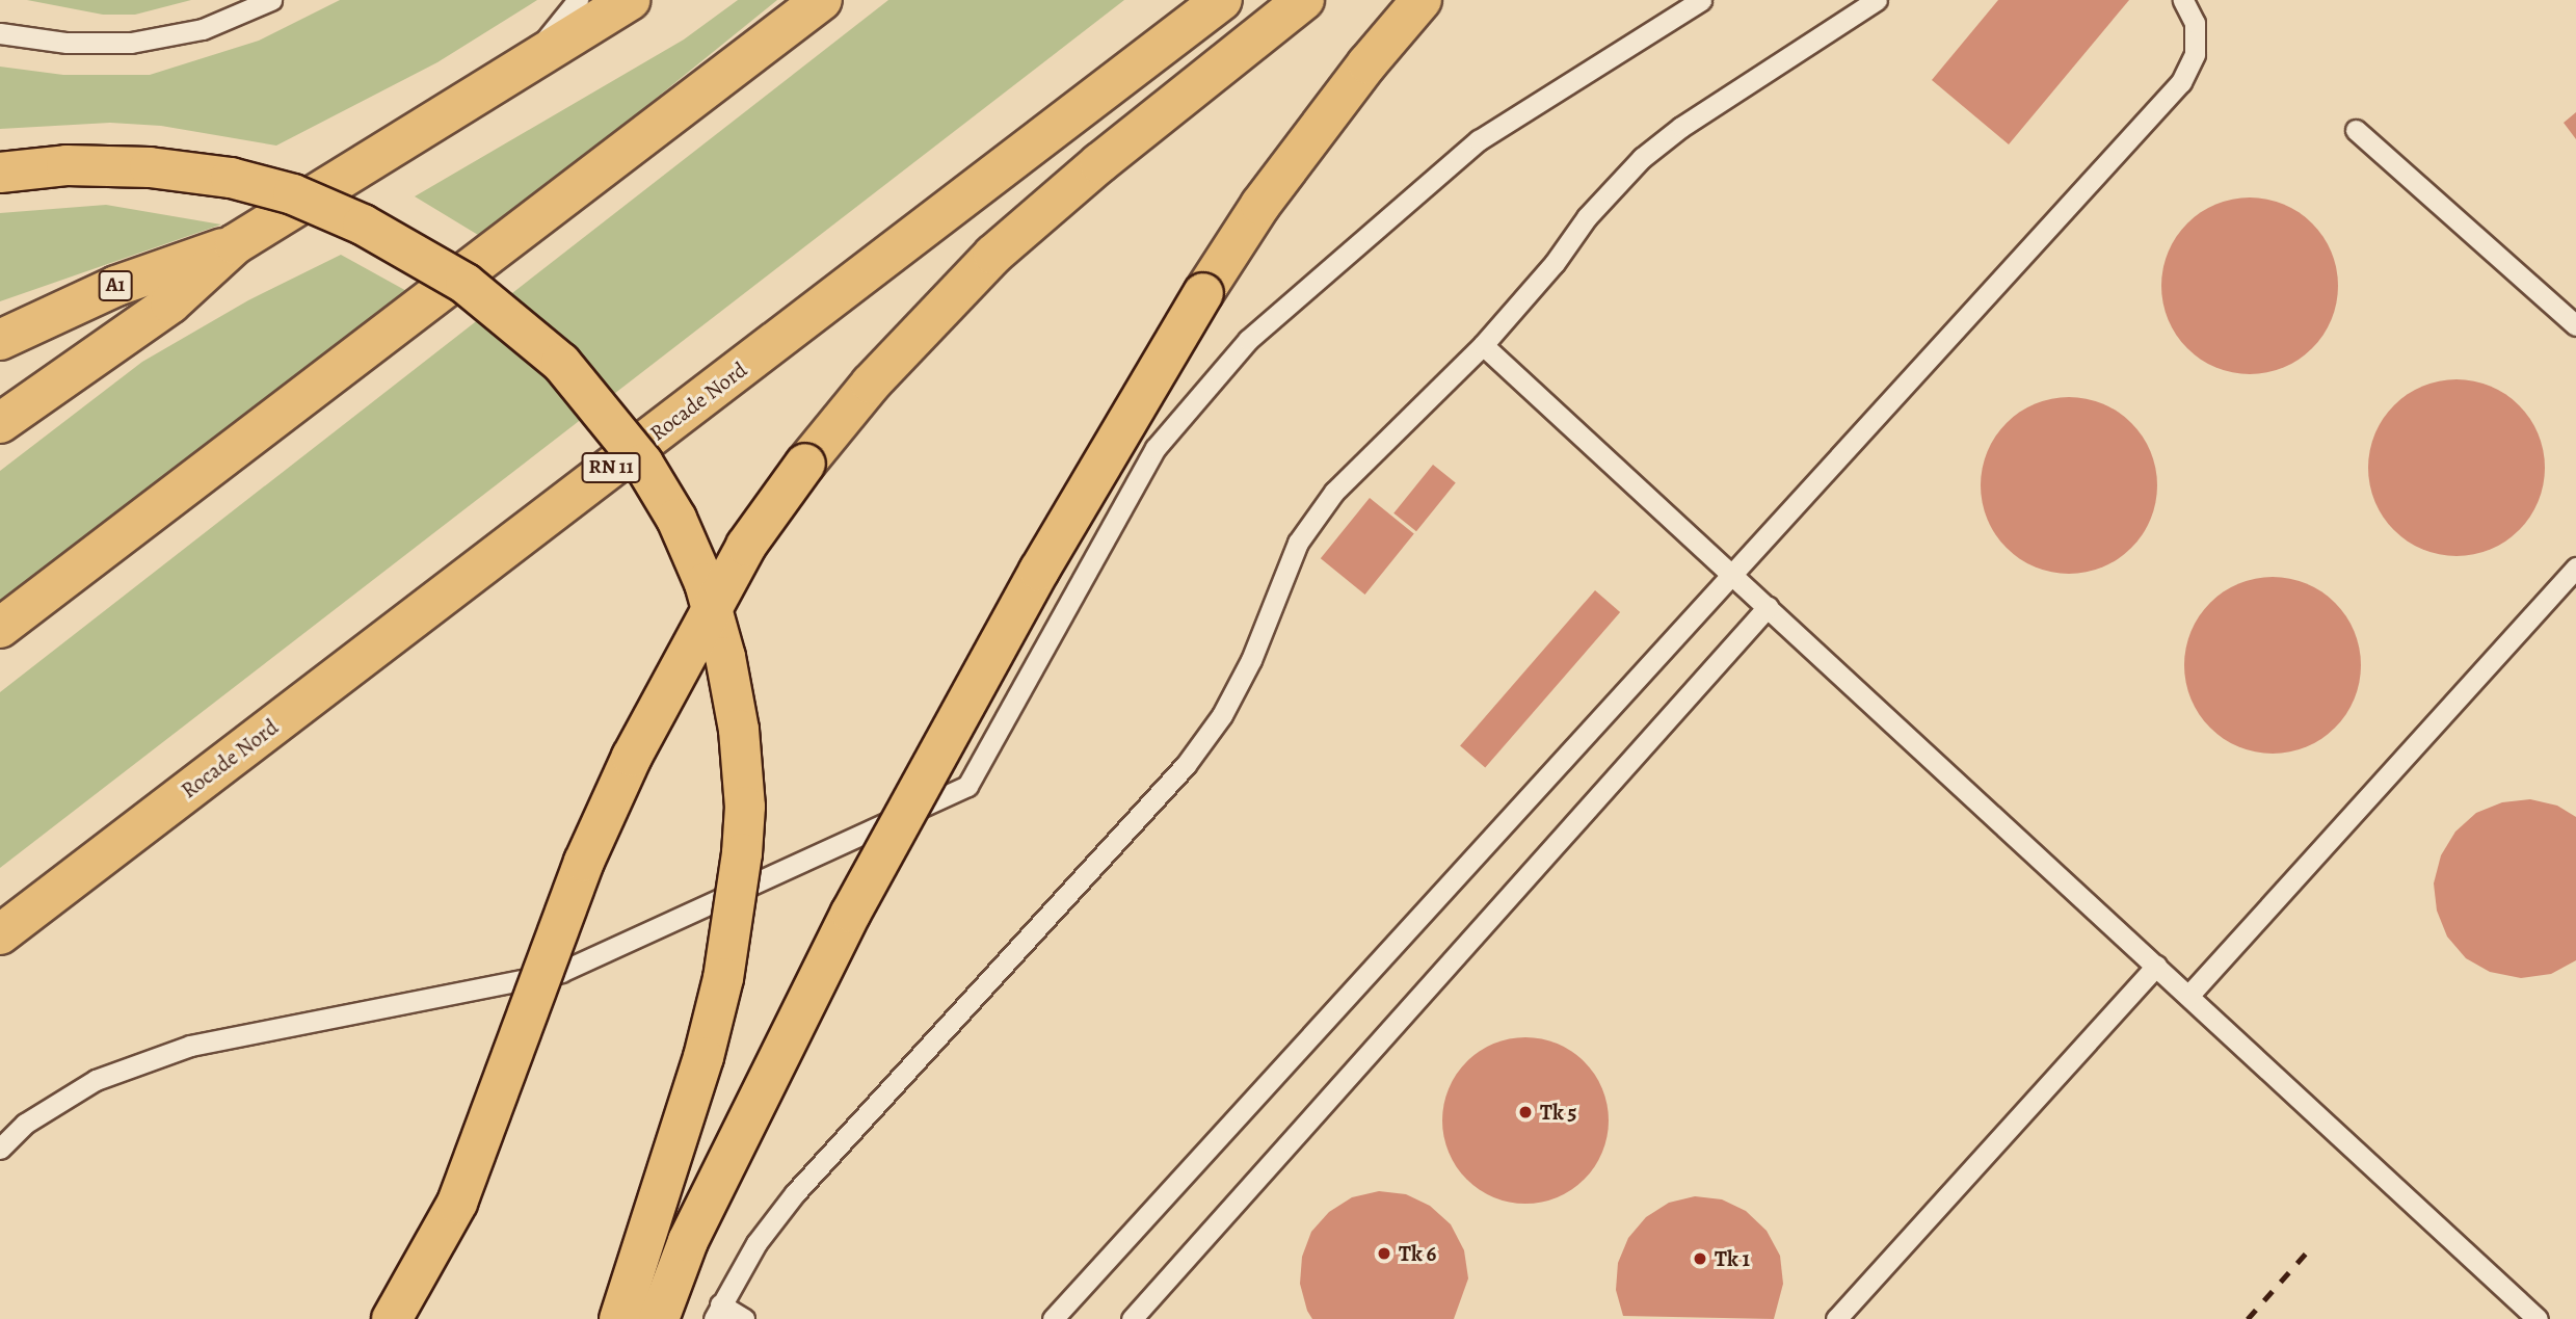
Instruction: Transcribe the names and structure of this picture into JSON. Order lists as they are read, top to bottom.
{
  "streets": {
    "highway": ["A1", "Rocade Nord", "RN 11"]
  },
  "places": ["Tk 5", "Tk 6", "Tk 1"]
}
